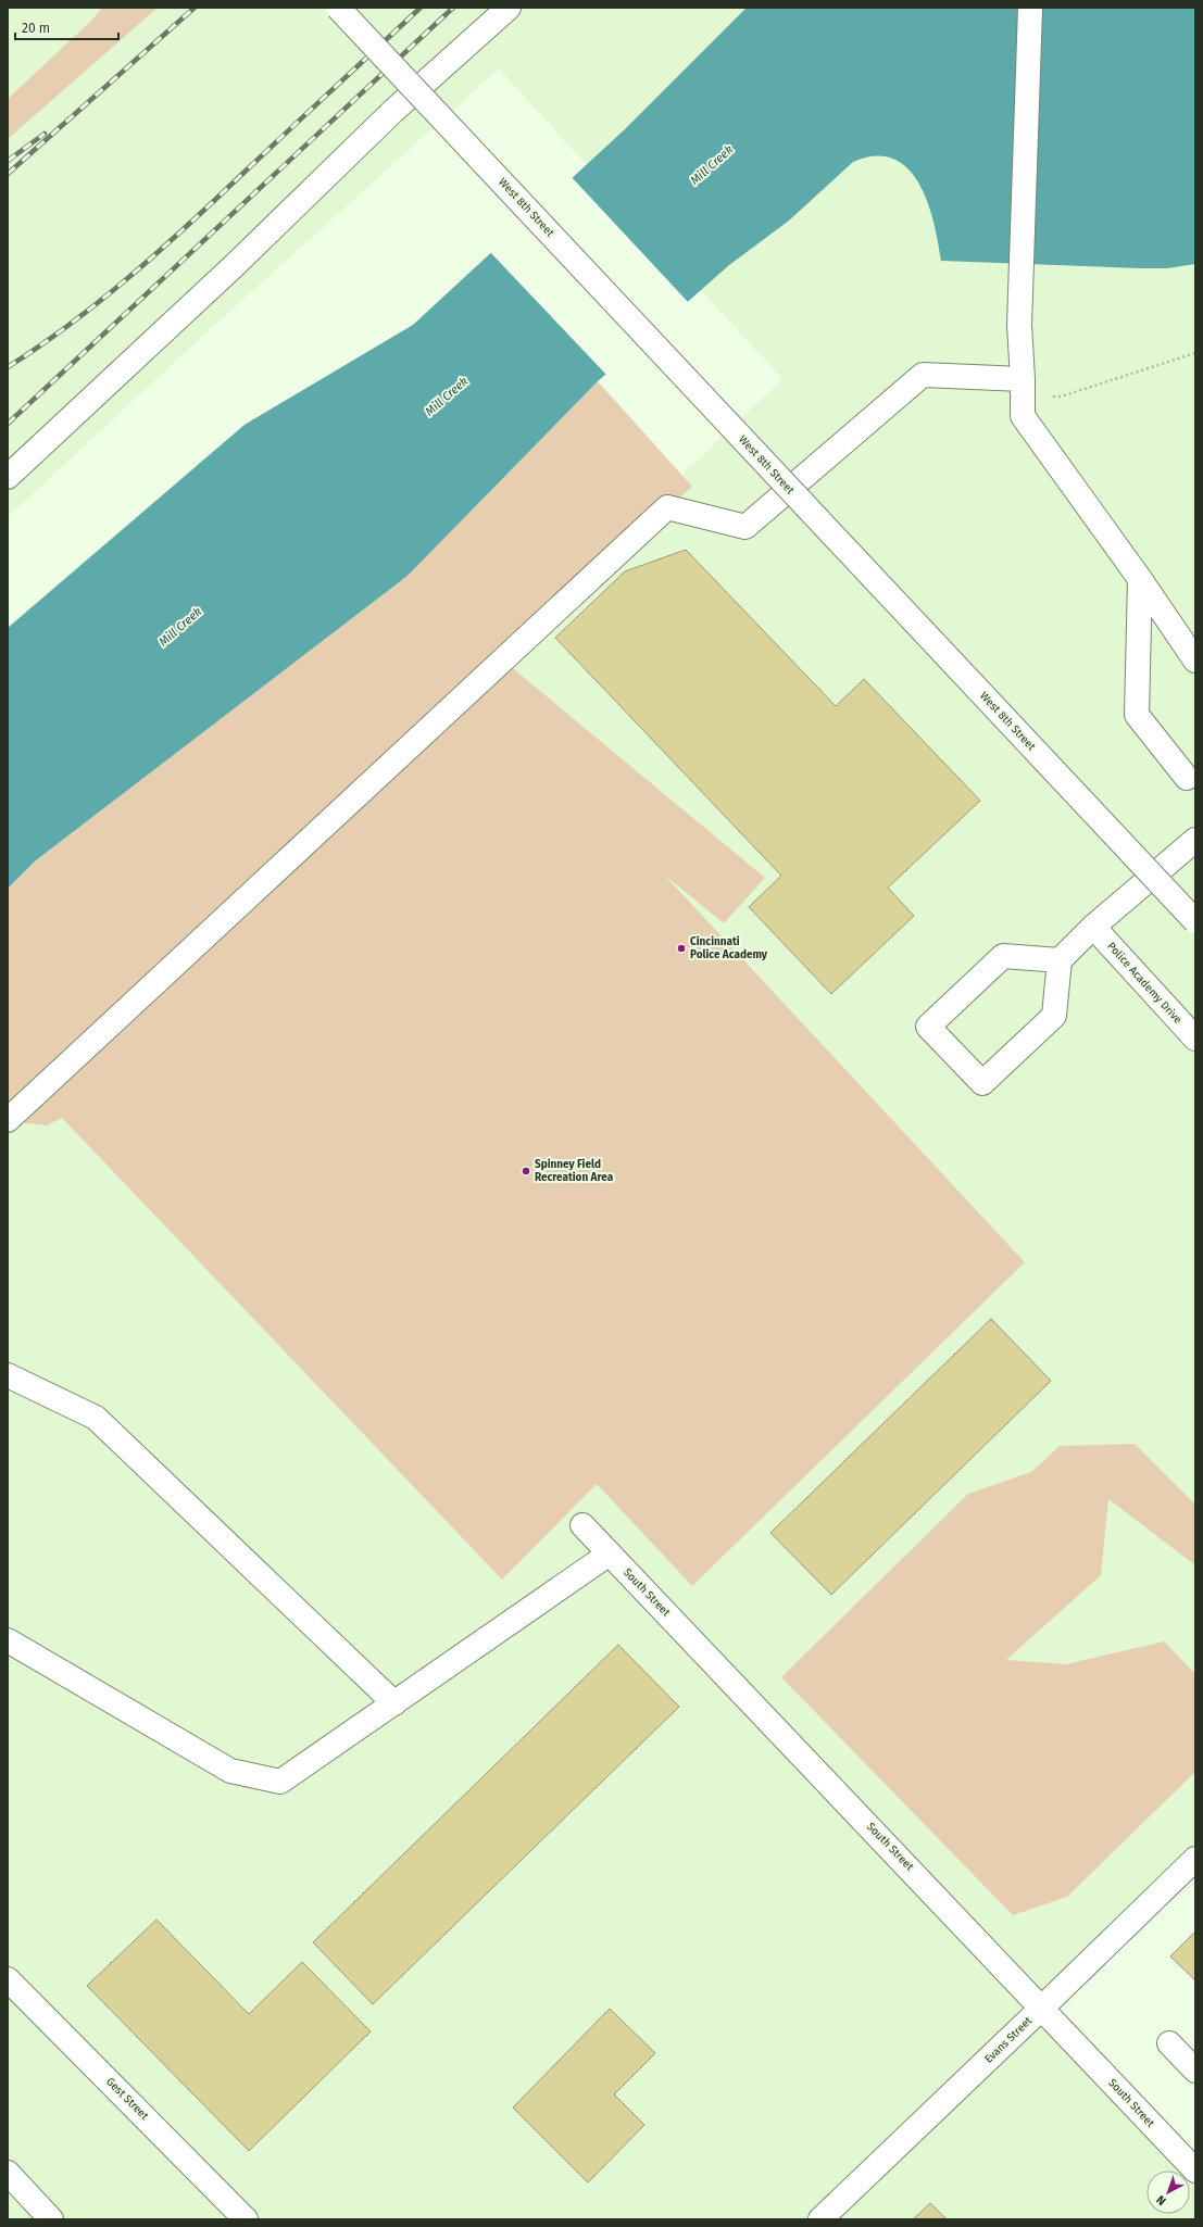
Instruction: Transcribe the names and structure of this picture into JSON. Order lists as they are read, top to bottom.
{
  "streets": {
    "street": [
      "West 8th Street",
      "Police Academy Drive",
      "South Street",
      "Evans Street",
      "Gest Street"
    ]
  },
  "crossings": [
    ["South Street", "Evans Street"]
  ],
  "water": ["Mill Creek"],
  "places": ["Cincinnati Police Academy", "Spinney Field Recreation Area"],
  "scale_bar": "20 m",
  "north": "bottom left"
}
